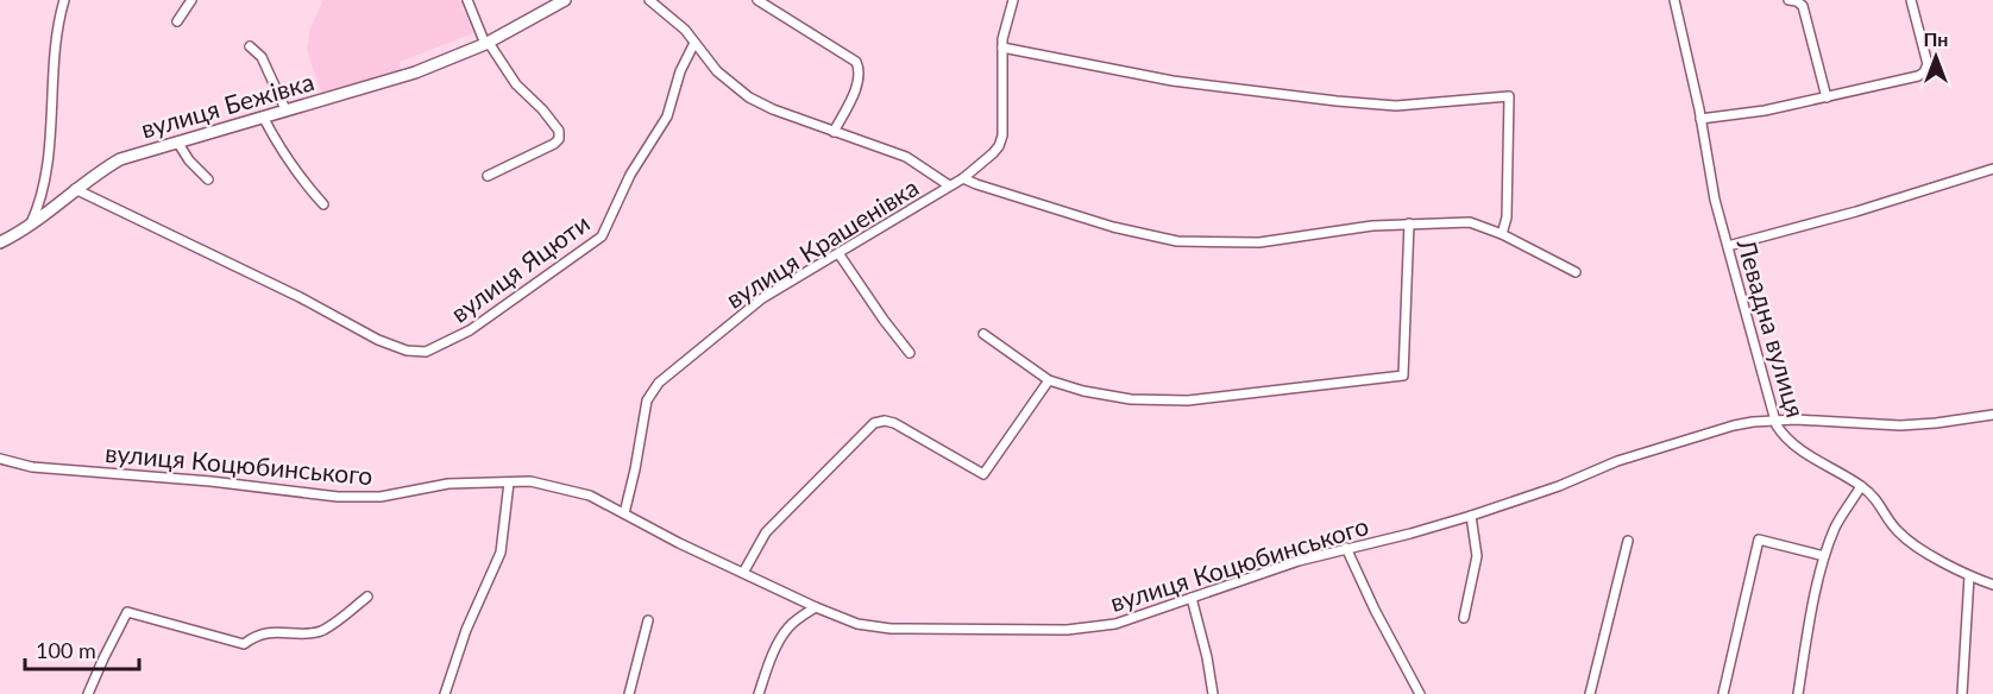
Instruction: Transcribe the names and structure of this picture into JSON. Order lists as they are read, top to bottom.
{
  "streets": {
    "main road": ["вулиця Бежівка"],
    "street": [
      "вулиця Крашенівка",
      "вулиця Яцюти",
      "Левадна вулиця",
      "вулиця Коцюбинського"
    ]
  },
  "crossings": [
    ["вулиця Бежівка", "вулиця Яцюти"],
    ["вулиця Крашенівка", "вулиця Коцюбинського"],
    ["Левадна вулиця", "вулиця Коцюбинського"]
  ],
  "scale_bar": "100 m",
  "north": "top"
}
